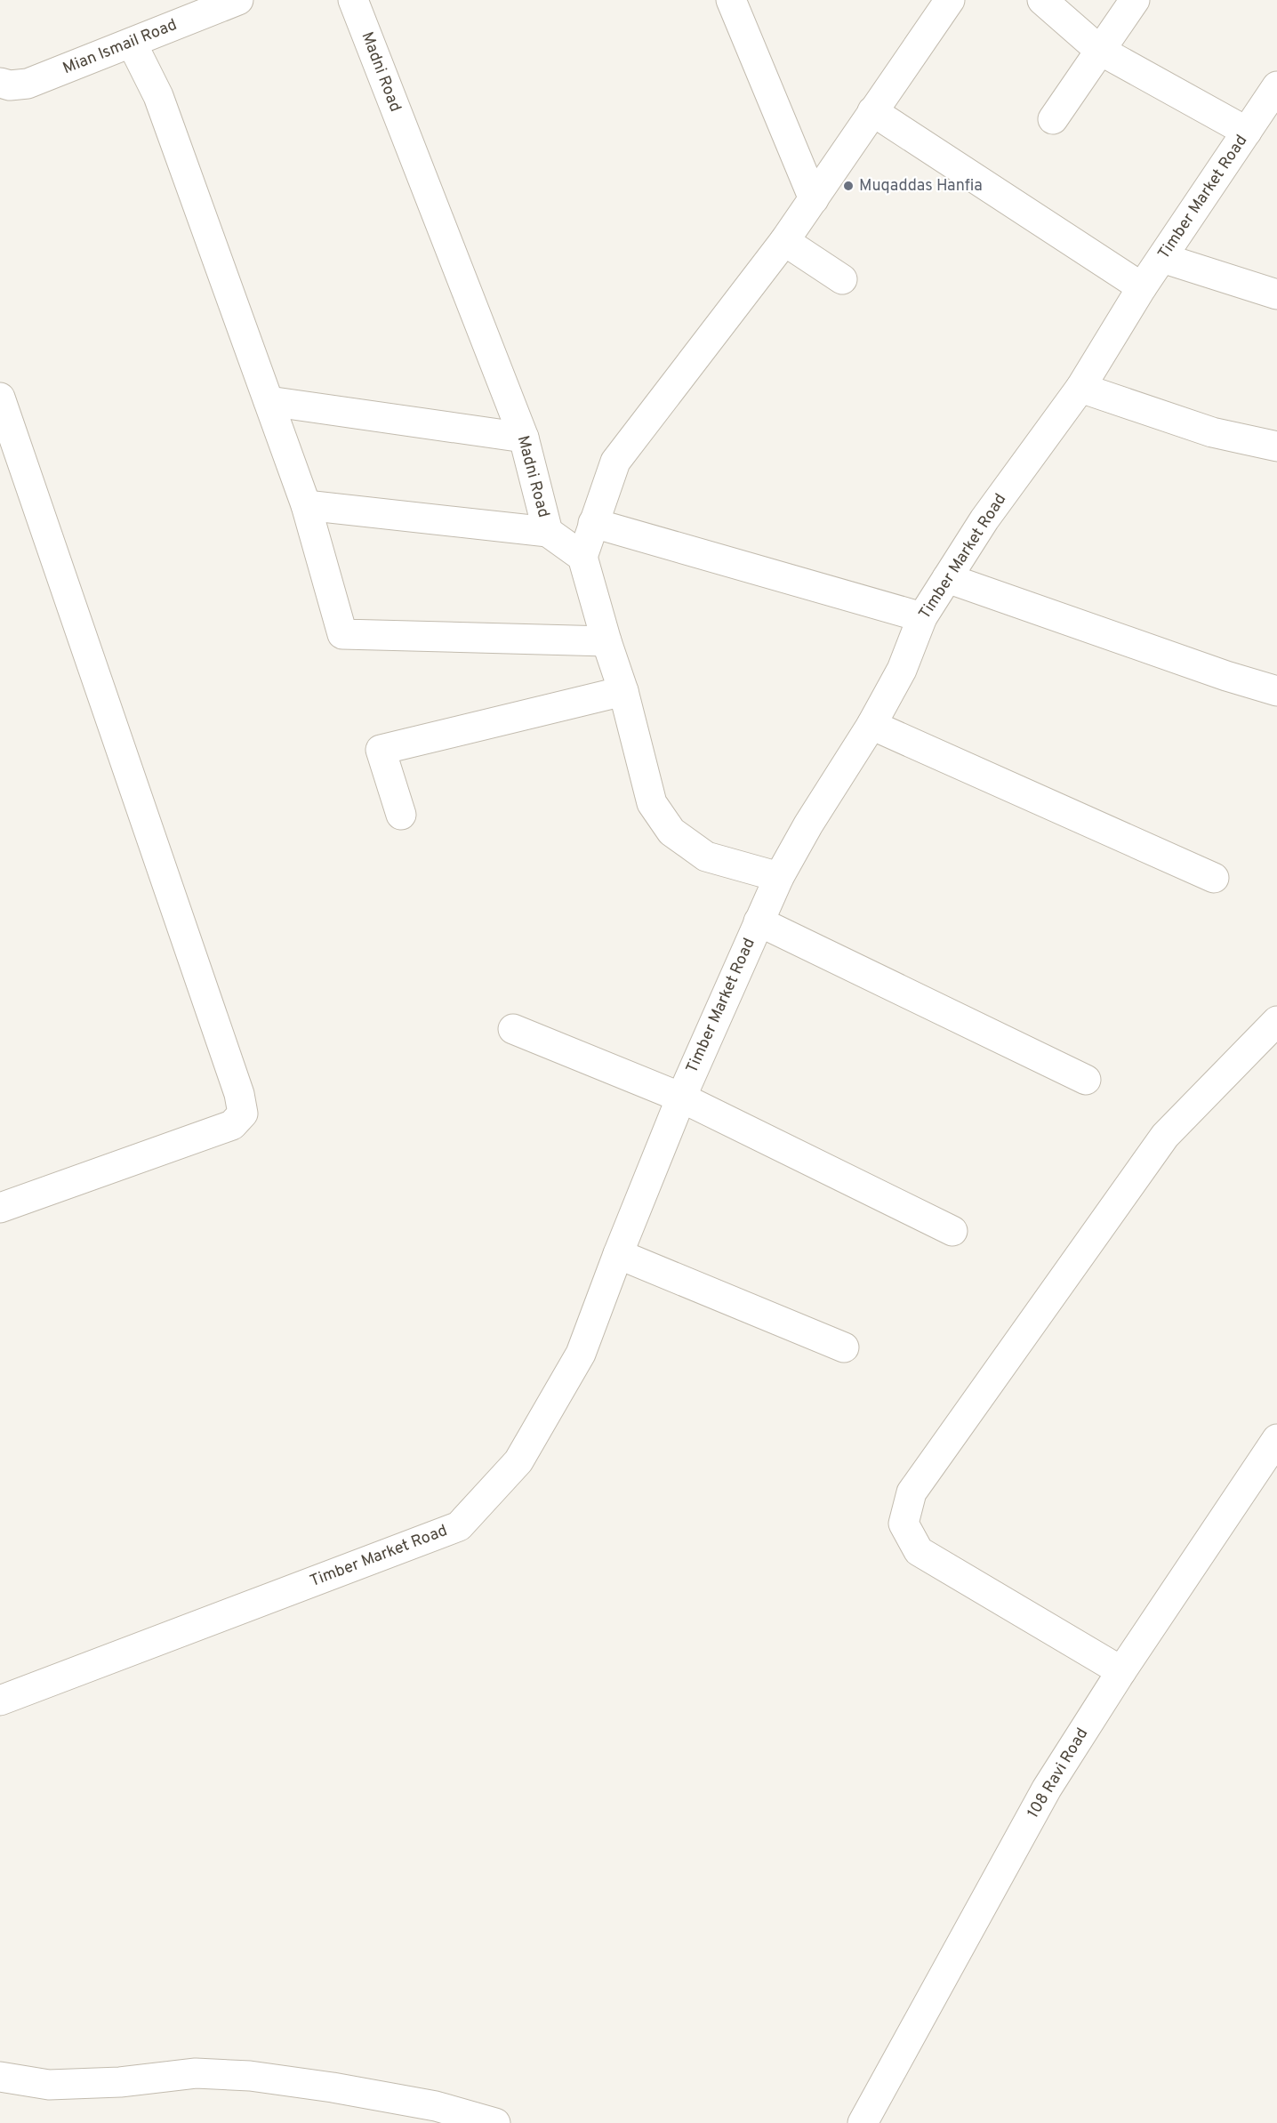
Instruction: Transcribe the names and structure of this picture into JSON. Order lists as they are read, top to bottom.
{
  "streets": {
    "street": [
      "Mian Ismail Road",
      "Madni Road",
      "Timber Market Road",
      "108 Ravi Road"
    ]
  },
  "places": ["Muqaddas Hanfia"]
}
